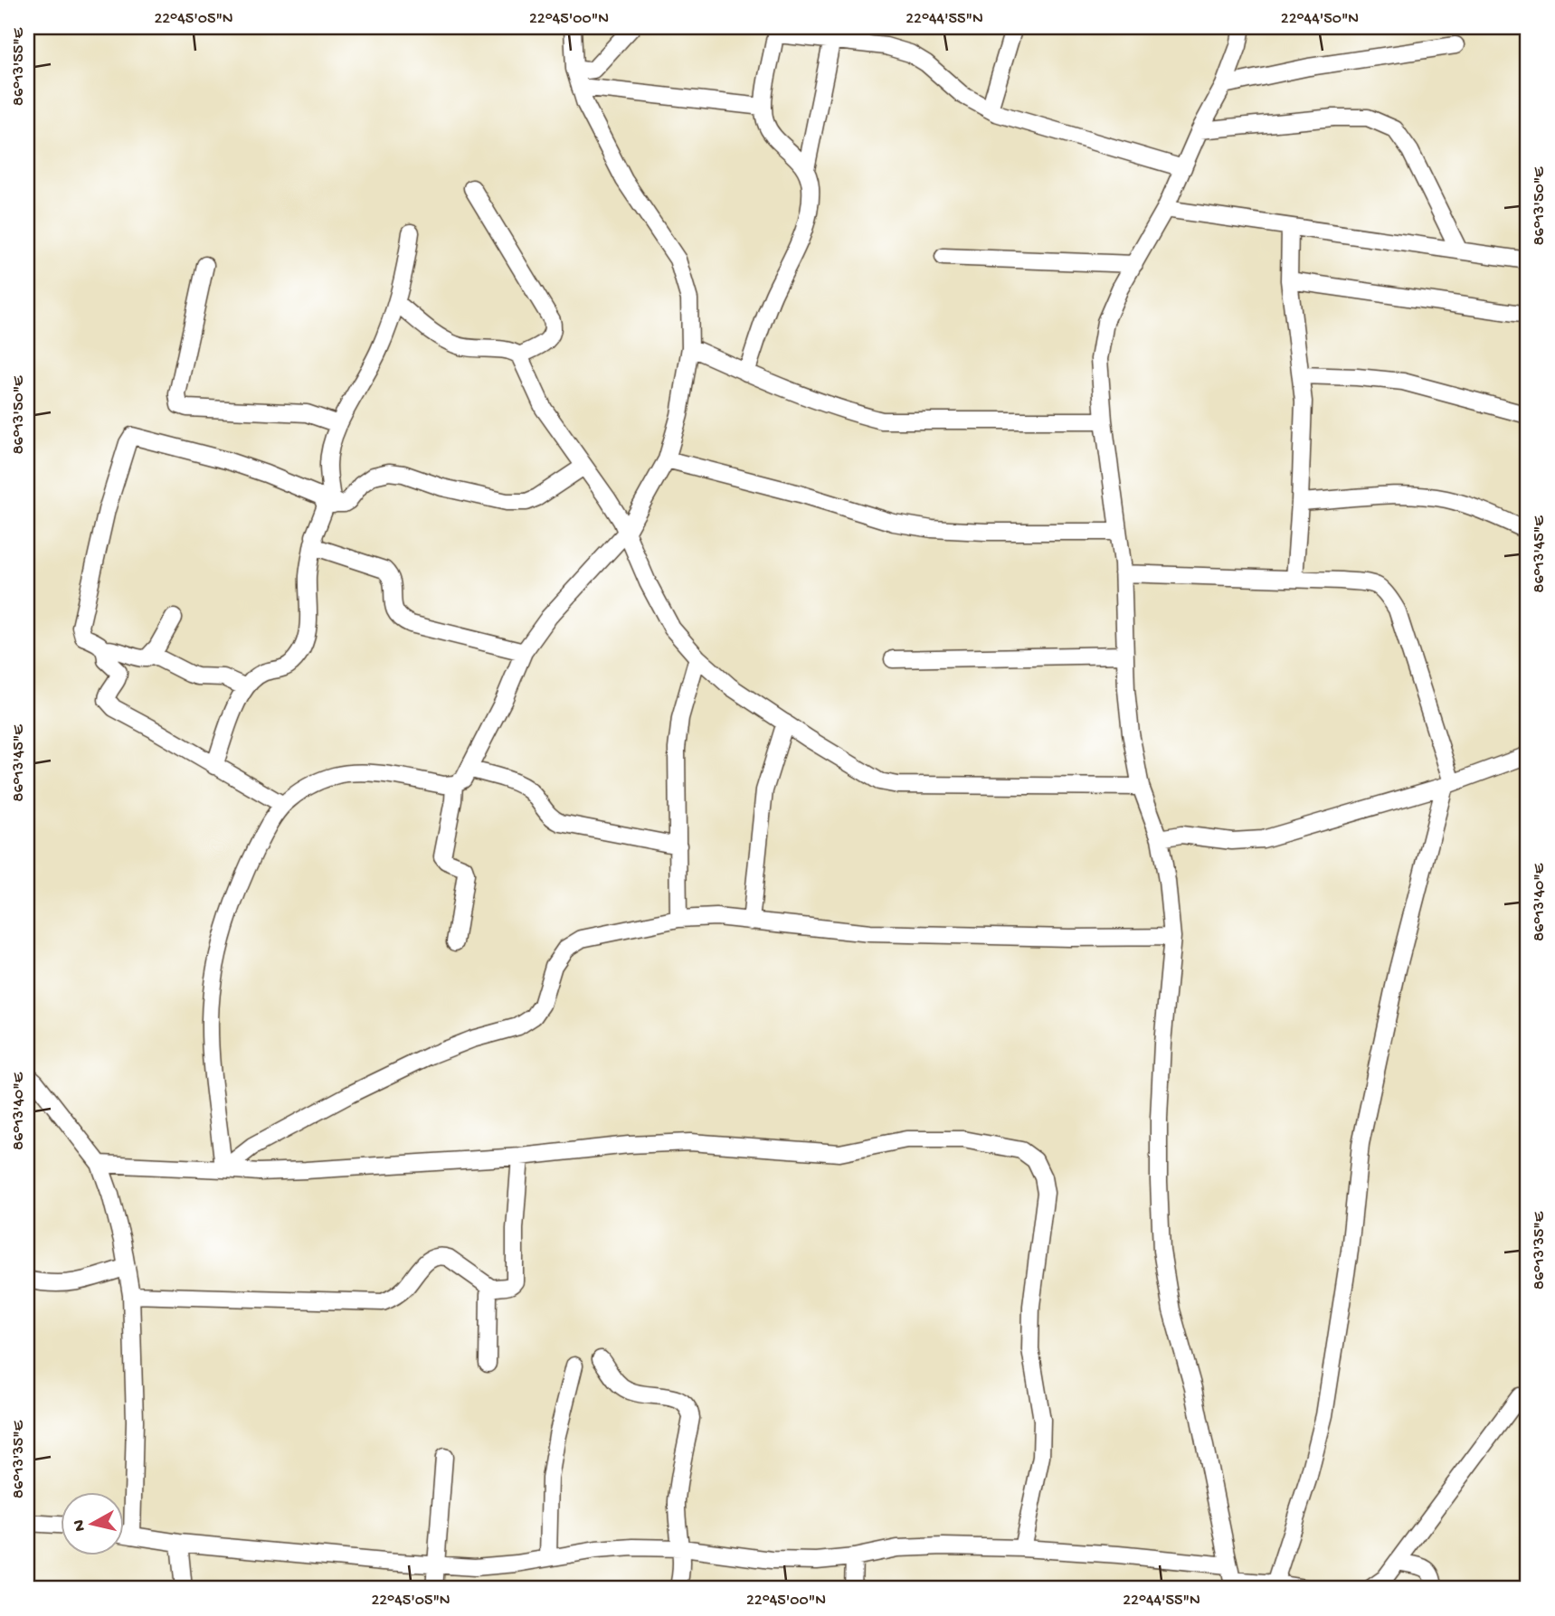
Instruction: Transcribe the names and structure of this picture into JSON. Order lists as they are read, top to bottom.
{
  "north": "left",
  "coordinates": [
    "22°45'05\"N",
    "22°45'00\"N",
    "22°44'55\"N",
    "22°44'50\"N",
    "86°13'55\"E",
    "86°13'50\"E",
    "86°13'45\"E",
    "86°13'40\"E",
    "86°13'35\"E"
  ]
}
